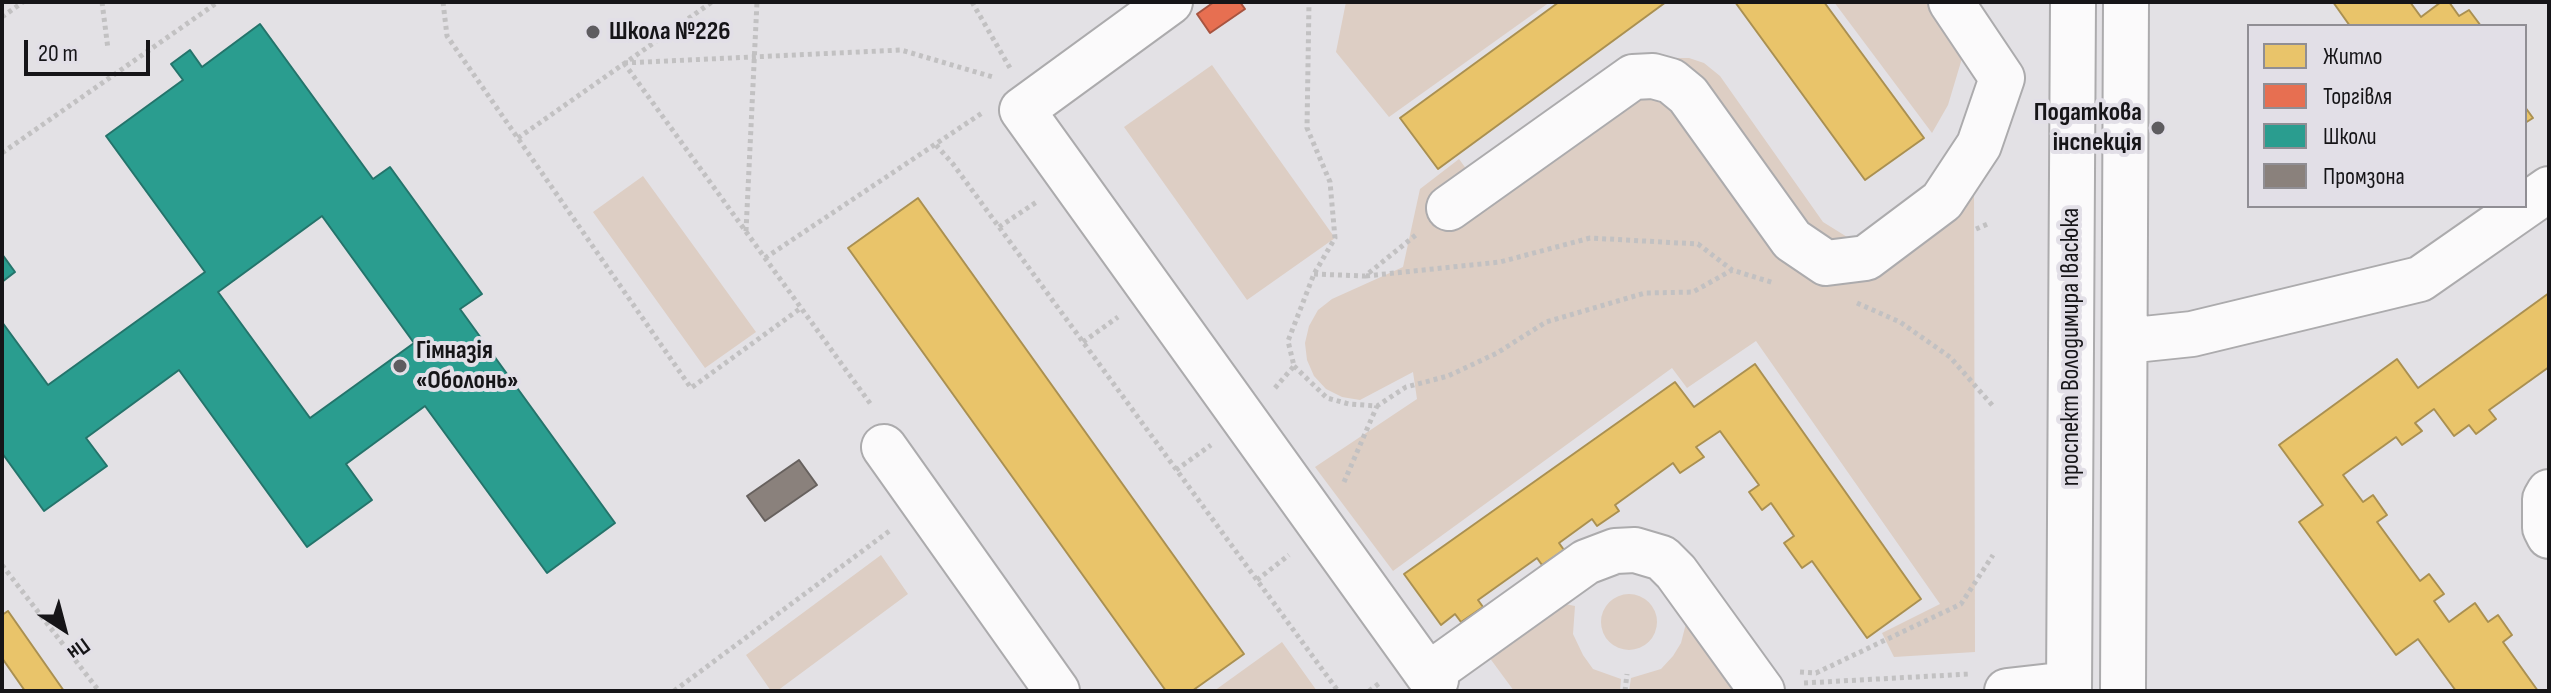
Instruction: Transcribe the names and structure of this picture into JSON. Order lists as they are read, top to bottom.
{
  "streets": {
    "street": ["проспект Володимира Івасюка"]
  },
  "places": ["Школа №226", "Податкова інспекція", "Гімназія «Оболонь»"],
  "legend": [
    "Житло",
    "Торгівля",
    "Школи",
    "Промзона"
  ],
  "scale_bar": "20 m",
  "north": "bottom right"
}
